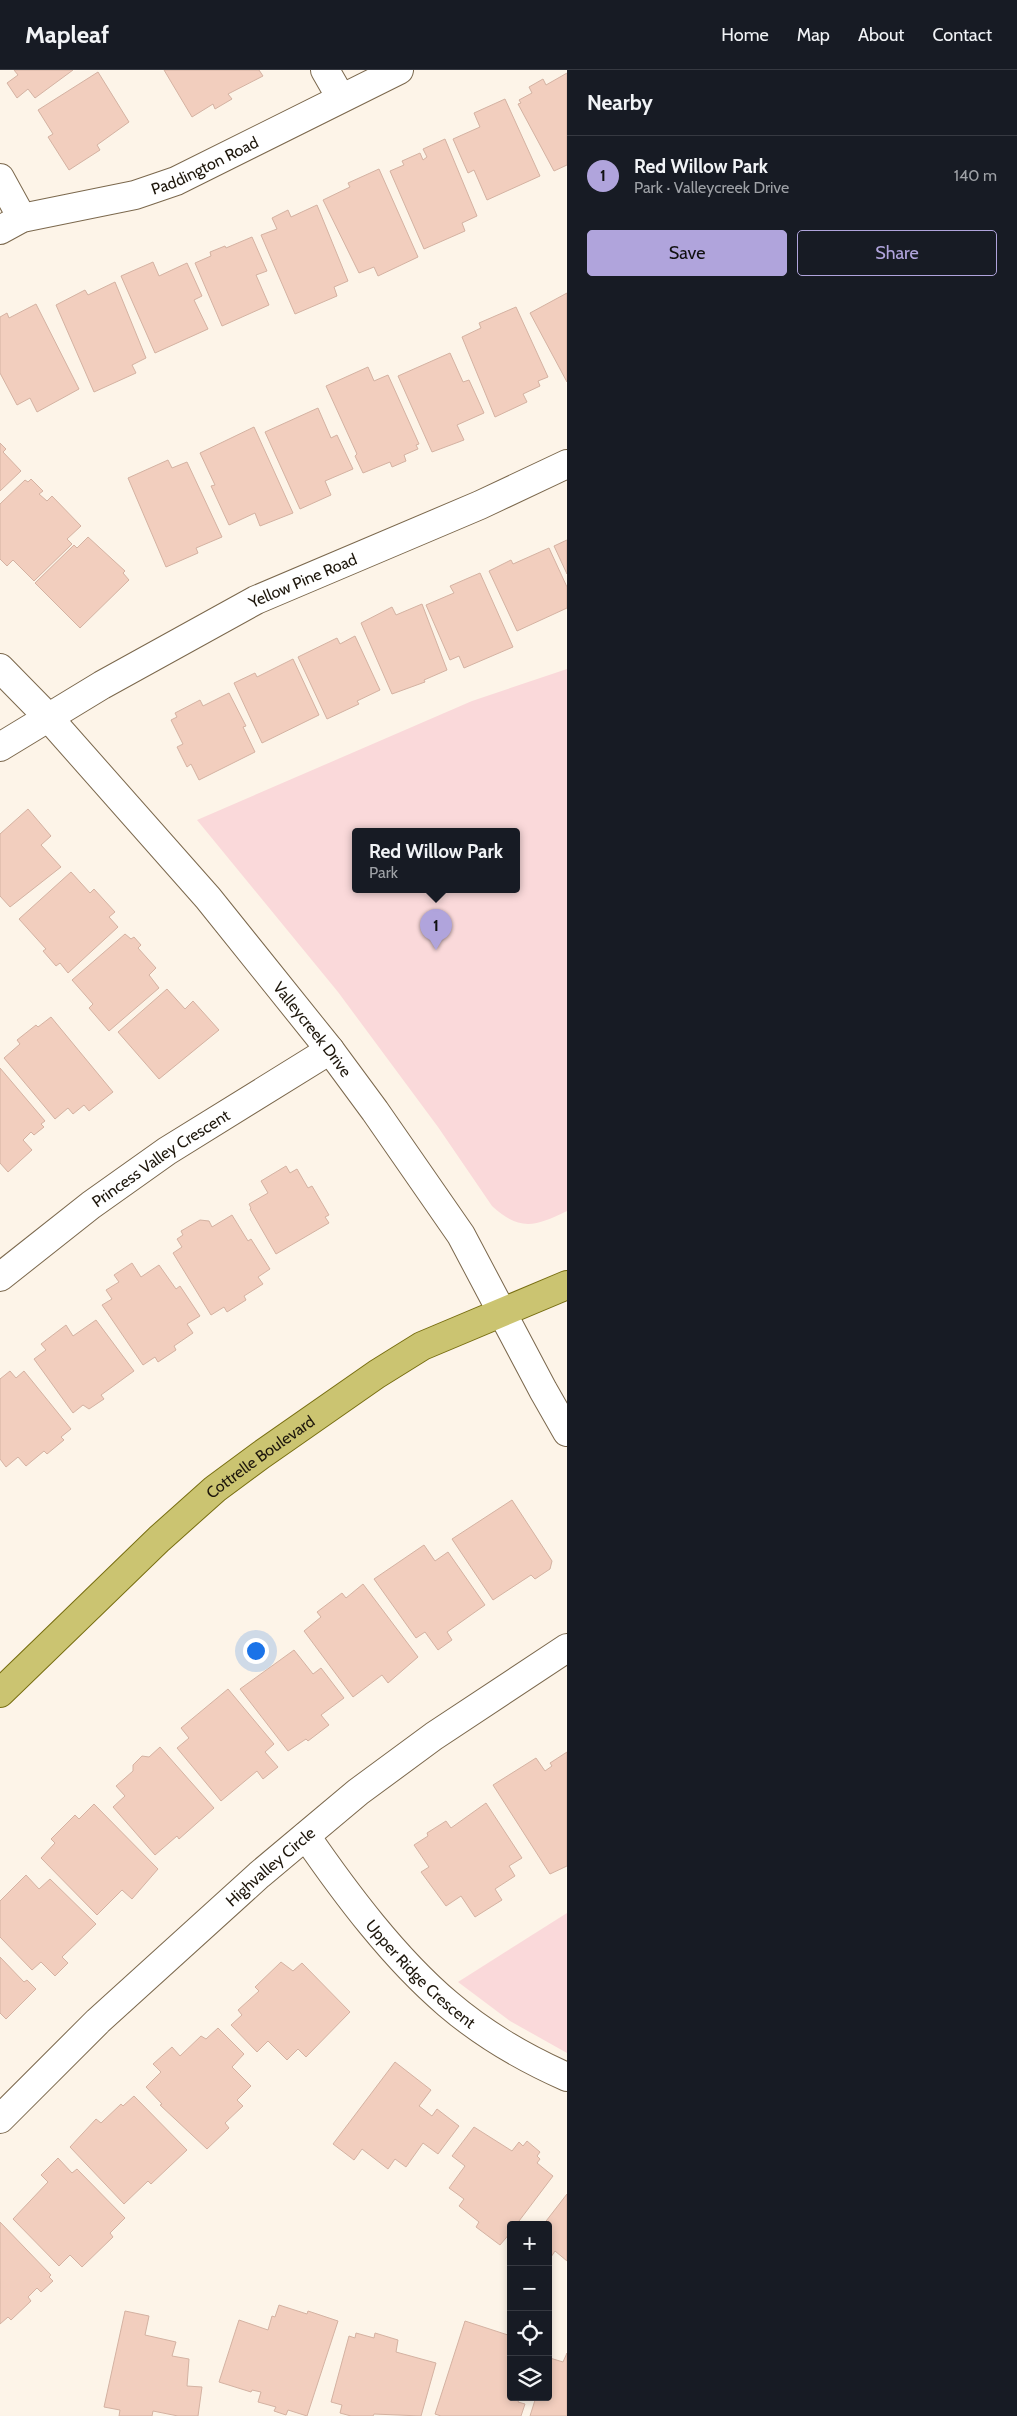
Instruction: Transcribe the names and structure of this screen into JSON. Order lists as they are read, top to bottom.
{
  "streets": {
    "main road": ["Cottrelle Boulevard"],
    "street": [
      "Paddington Road",
      "Yellow Pine Road",
      "Valleycreek Drive",
      "Princess Valley Crescent",
      "Highvalley Circle",
      "Upper Ridge Crescent"
    ]
  },
  "crossings": [
    ["Yellow Pine Road", "Valleycreek Drive"],
    ["Valleycreek Drive", "Princess Valley Crescent"],
    ["Valleycreek Drive", "Cottrelle Boulevard"],
    ["Highvalley Circle", "Upper Ridge Crescent"]
  ],
  "page": {
    "header": "Mapleaf",
    "nav": [
      "Home",
      "Map",
      "About",
      "Contact"
    ],
    "heading": "Nearby",
    "list": [
      {
        "mark": "1",
        "name": "Red Willow Park",
        "note": "Park · Valleycreek Drive",
        "value": "140 m"
      }
    ],
    "buttons": ["Save", "Share"],
    "popup": ["Red Willow Park", "Park"],
    "pins": "1",
    "map_buttons": ["+", "−"]
  }
}
